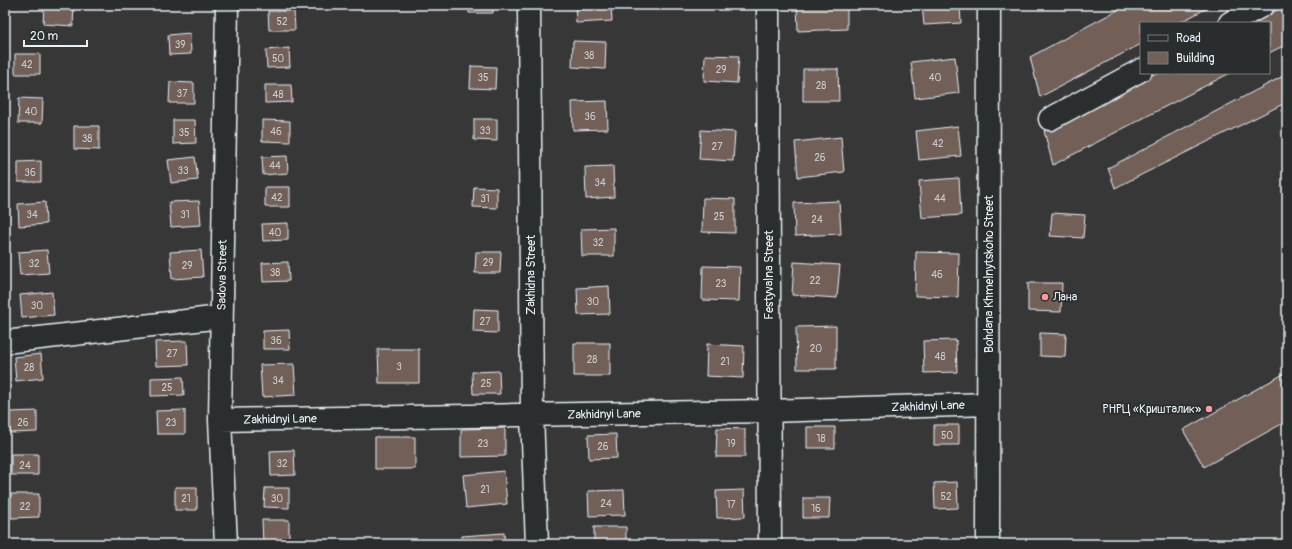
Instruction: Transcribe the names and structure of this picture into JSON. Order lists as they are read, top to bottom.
{
  "streets": {
    "street": [
      "Bohdana Khmelnytskoho Street",
      "Sadova Street",
      "Zakhidna Street",
      "Festyvalna Street",
      "Zakhidnyi Lane"
    ]
  },
  "crossings": [
    ["Bohdana Khmelnytskoho Street", "Zakhidnyi Lane"],
    ["Sadova Street", "Zakhidnyi Lane"],
    ["Zakhidna Street", "Zakhidnyi Lane"],
    ["Festyvalna Street", "Zakhidnyi Lane"]
  ],
  "places": ["Лана", "РНРЦ «Кришталик»"],
  "house_numbers": [
    "52",
    "39",
    "38",
    "50",
    "42",
    "29",
    "35",
    "40",
    "28",
    "37",
    "48",
    "40",
    "36",
    "33",
    "46",
    "35",
    "38",
    "42",
    "27",
    "26",
    "44",
    "33",
    "36",
    "34",
    "42",
    "31",
    "44",
    "34",
    "31",
    "25",
    "24",
    "40",
    "32",
    "29",
    "32",
    "29",
    "38",
    "46",
    "22",
    "23",
    "30",
    "30",
    "27",
    "36",
    "20",
    "27",
    "48",
    "28",
    "21",
    "3",
    "28",
    "34",
    "25",
    "25",
    "26",
    "23",
    "50",
    "18",
    "23",
    "19",
    "26",
    "32",
    "24",
    "21",
    "52",
    "21",
    "30",
    "24",
    "17",
    "22",
    "16"
  ],
  "legend": ["Road", "Building"],
  "scale_bar": "20 m"
}
